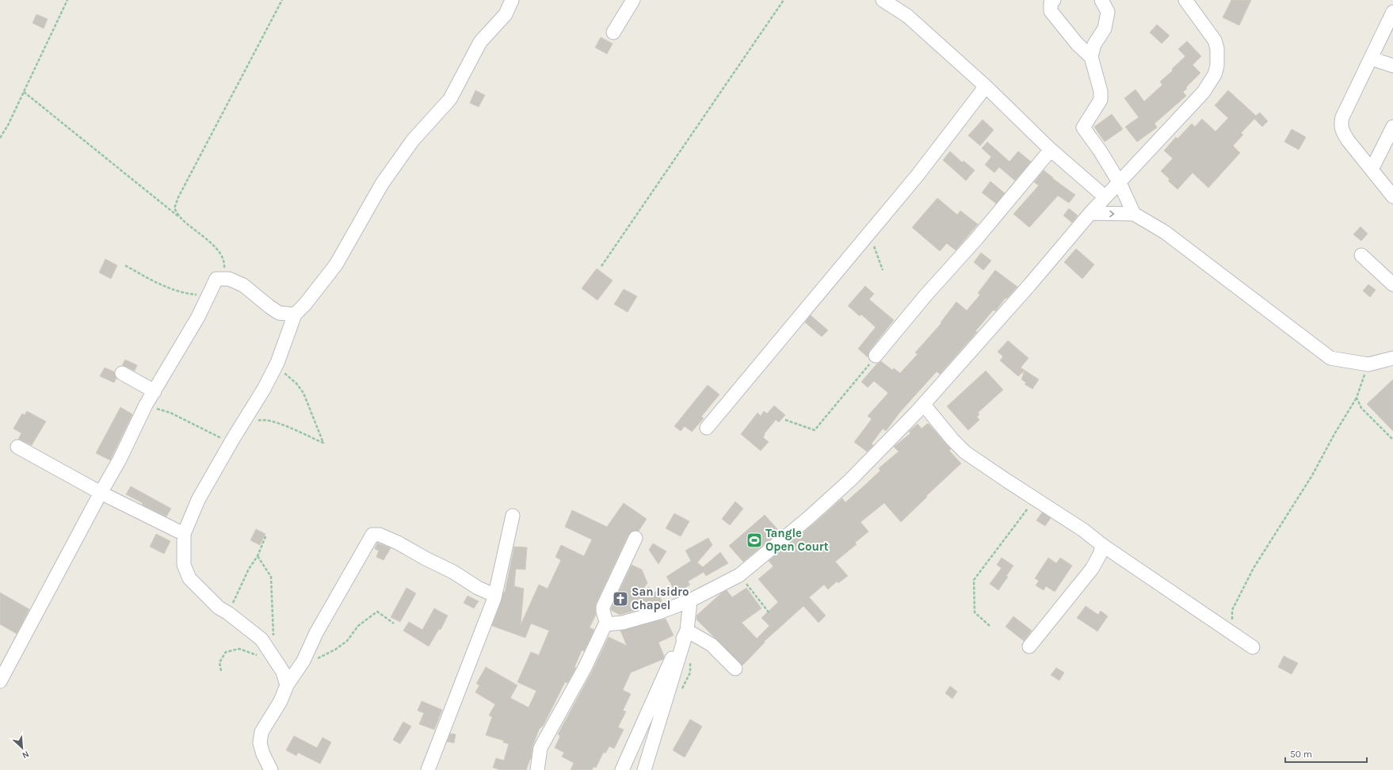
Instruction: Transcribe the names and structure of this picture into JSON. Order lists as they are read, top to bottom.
{
  "places": {
    "sports": ["Tangle Open Court"],
    "church": ["San Isidro Chapel"]
  },
  "scale_bar": "50 m",
  "north": "bottom right"
}
